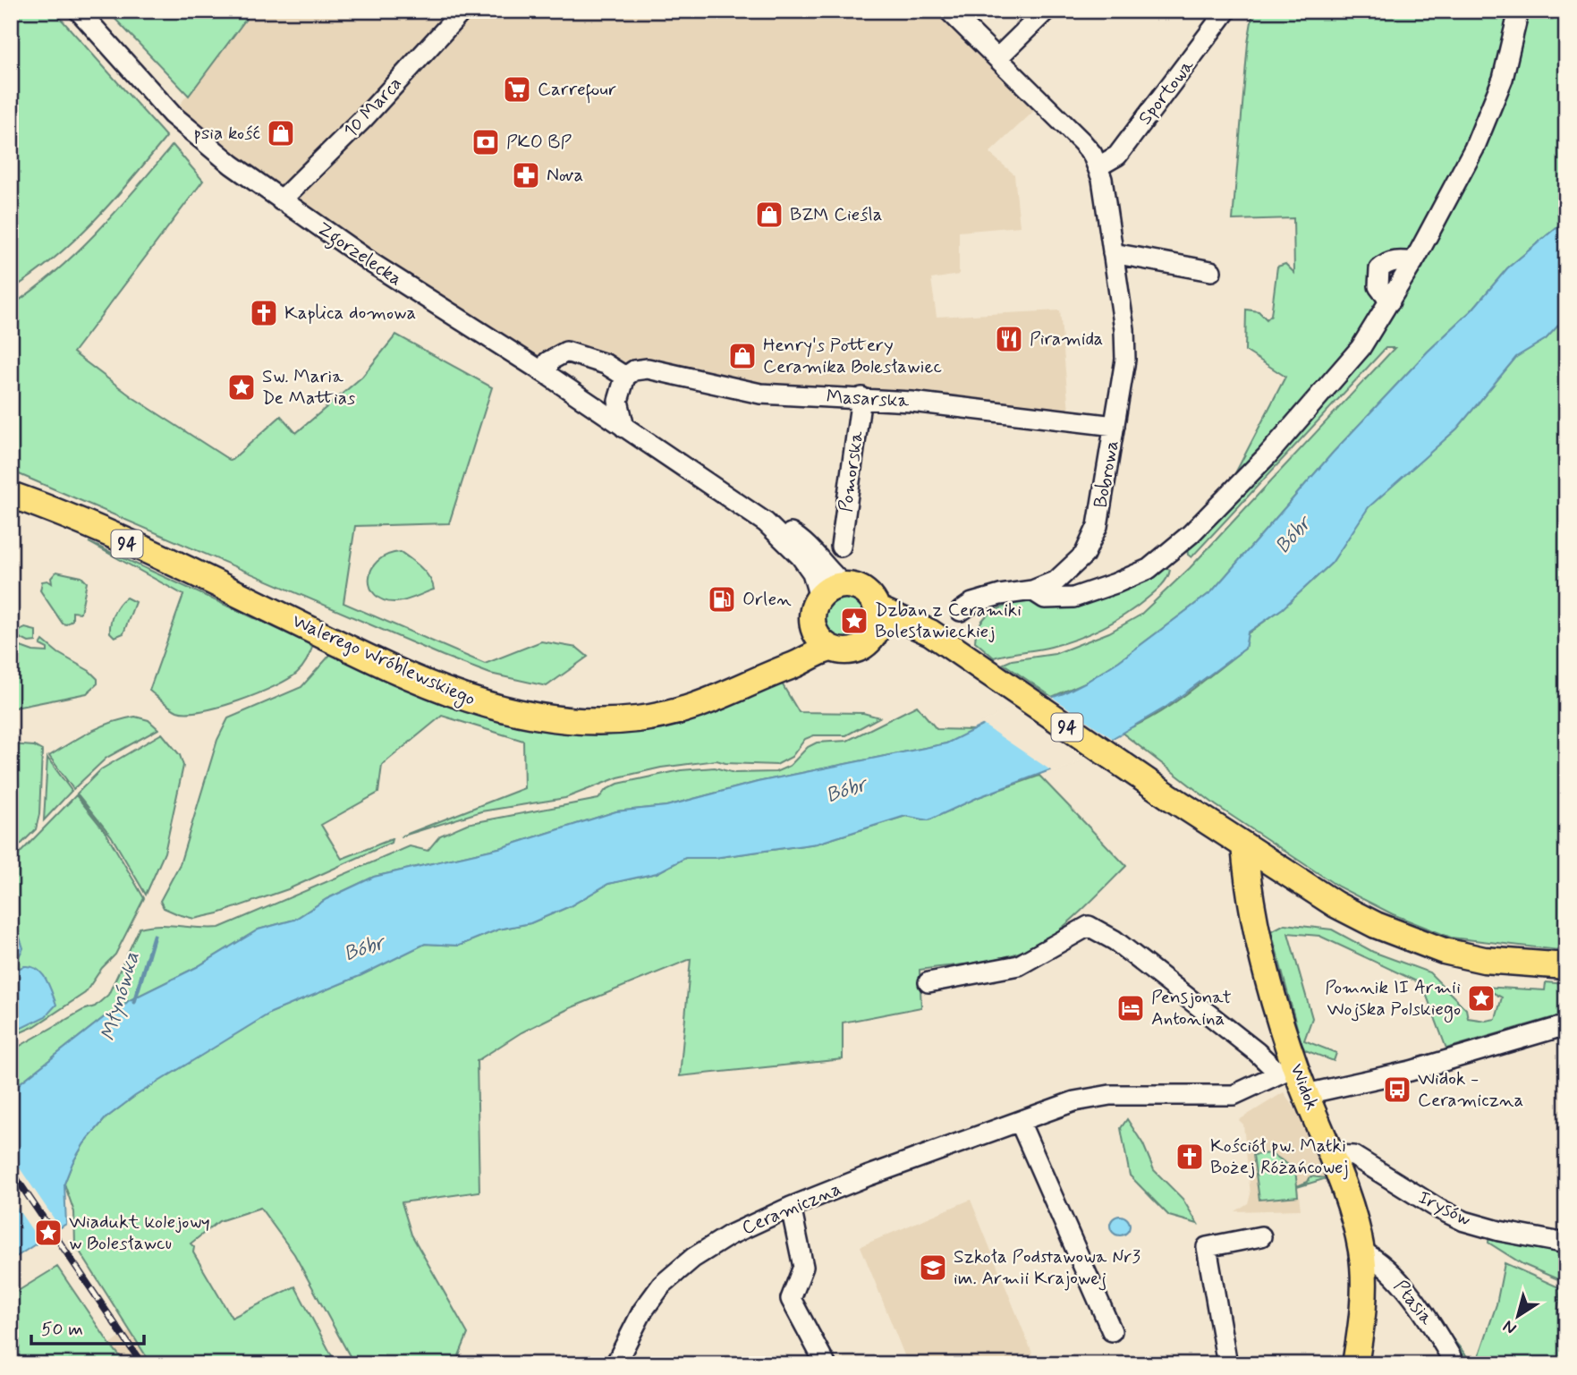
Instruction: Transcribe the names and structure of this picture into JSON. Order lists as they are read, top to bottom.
{
  "streets": {
    "main road": ["94", "Walerego Wróblewskiego", "Widok"],
    "street": [
      "Sportowa",
      "10 Marca",
      "Zgorzelecka",
      "Masarska",
      "Pomorska",
      "Bobrowa",
      "Ceramiczna",
      "Irysów",
      "Ptasia"
    ]
  },
  "crossings": [
    ["Sportowa", "Bobrowa"],
    ["10 Marca", "Zgorzelecka"],
    ["Zgorzelecka", "94"],
    ["Zgorzelecka", "Walerego Wróblewskiego"],
    ["Masarska", "Pomorska"],
    ["Masarska", "Bobrowa"],
    ["94", "Walerego Wróblewskiego"],
    ["94", "Widok"],
    ["Widok", "Ceramiczna"],
    ["Widok", "Irysów"],
    ["Widok", "Ptasia"]
  ],
  "water": ["Bóbr", "Młynówka"],
  "places": {
    "supermarket": ["Carrefour"],
    "shop": ["psia kość", "BZM Cieśla", "Henry's Pottery Ceramika Bolesławiec"],
    "bank": ["PKO BP"],
    "pharmacy": ["Nova"],
    "church": ["Kaplica domowa", "Kościół pw. Matki Bożej Różańcowej"],
    "restaurant": ["Piramida"],
    "place": [
      "Sw. Maria De Mattias",
      "Dzban z Ceramiki Bolesławieckiej",
      "Pomnik II Armii Wojska Polskiego",
      "Wiadukt kolejowy w Bolesławcu"
    ],
    "fuel station": ["Orlen"],
    "hotel": ["Pensjonat Antonina"],
    "bus stop": ["Widok - Ceramiczna"],
    "school or university": ["Szkoła Podstawowa Nr3 im. Armii Krajowej"]
  },
  "scale_bar": "50 m",
  "north": "bottom left"
}
